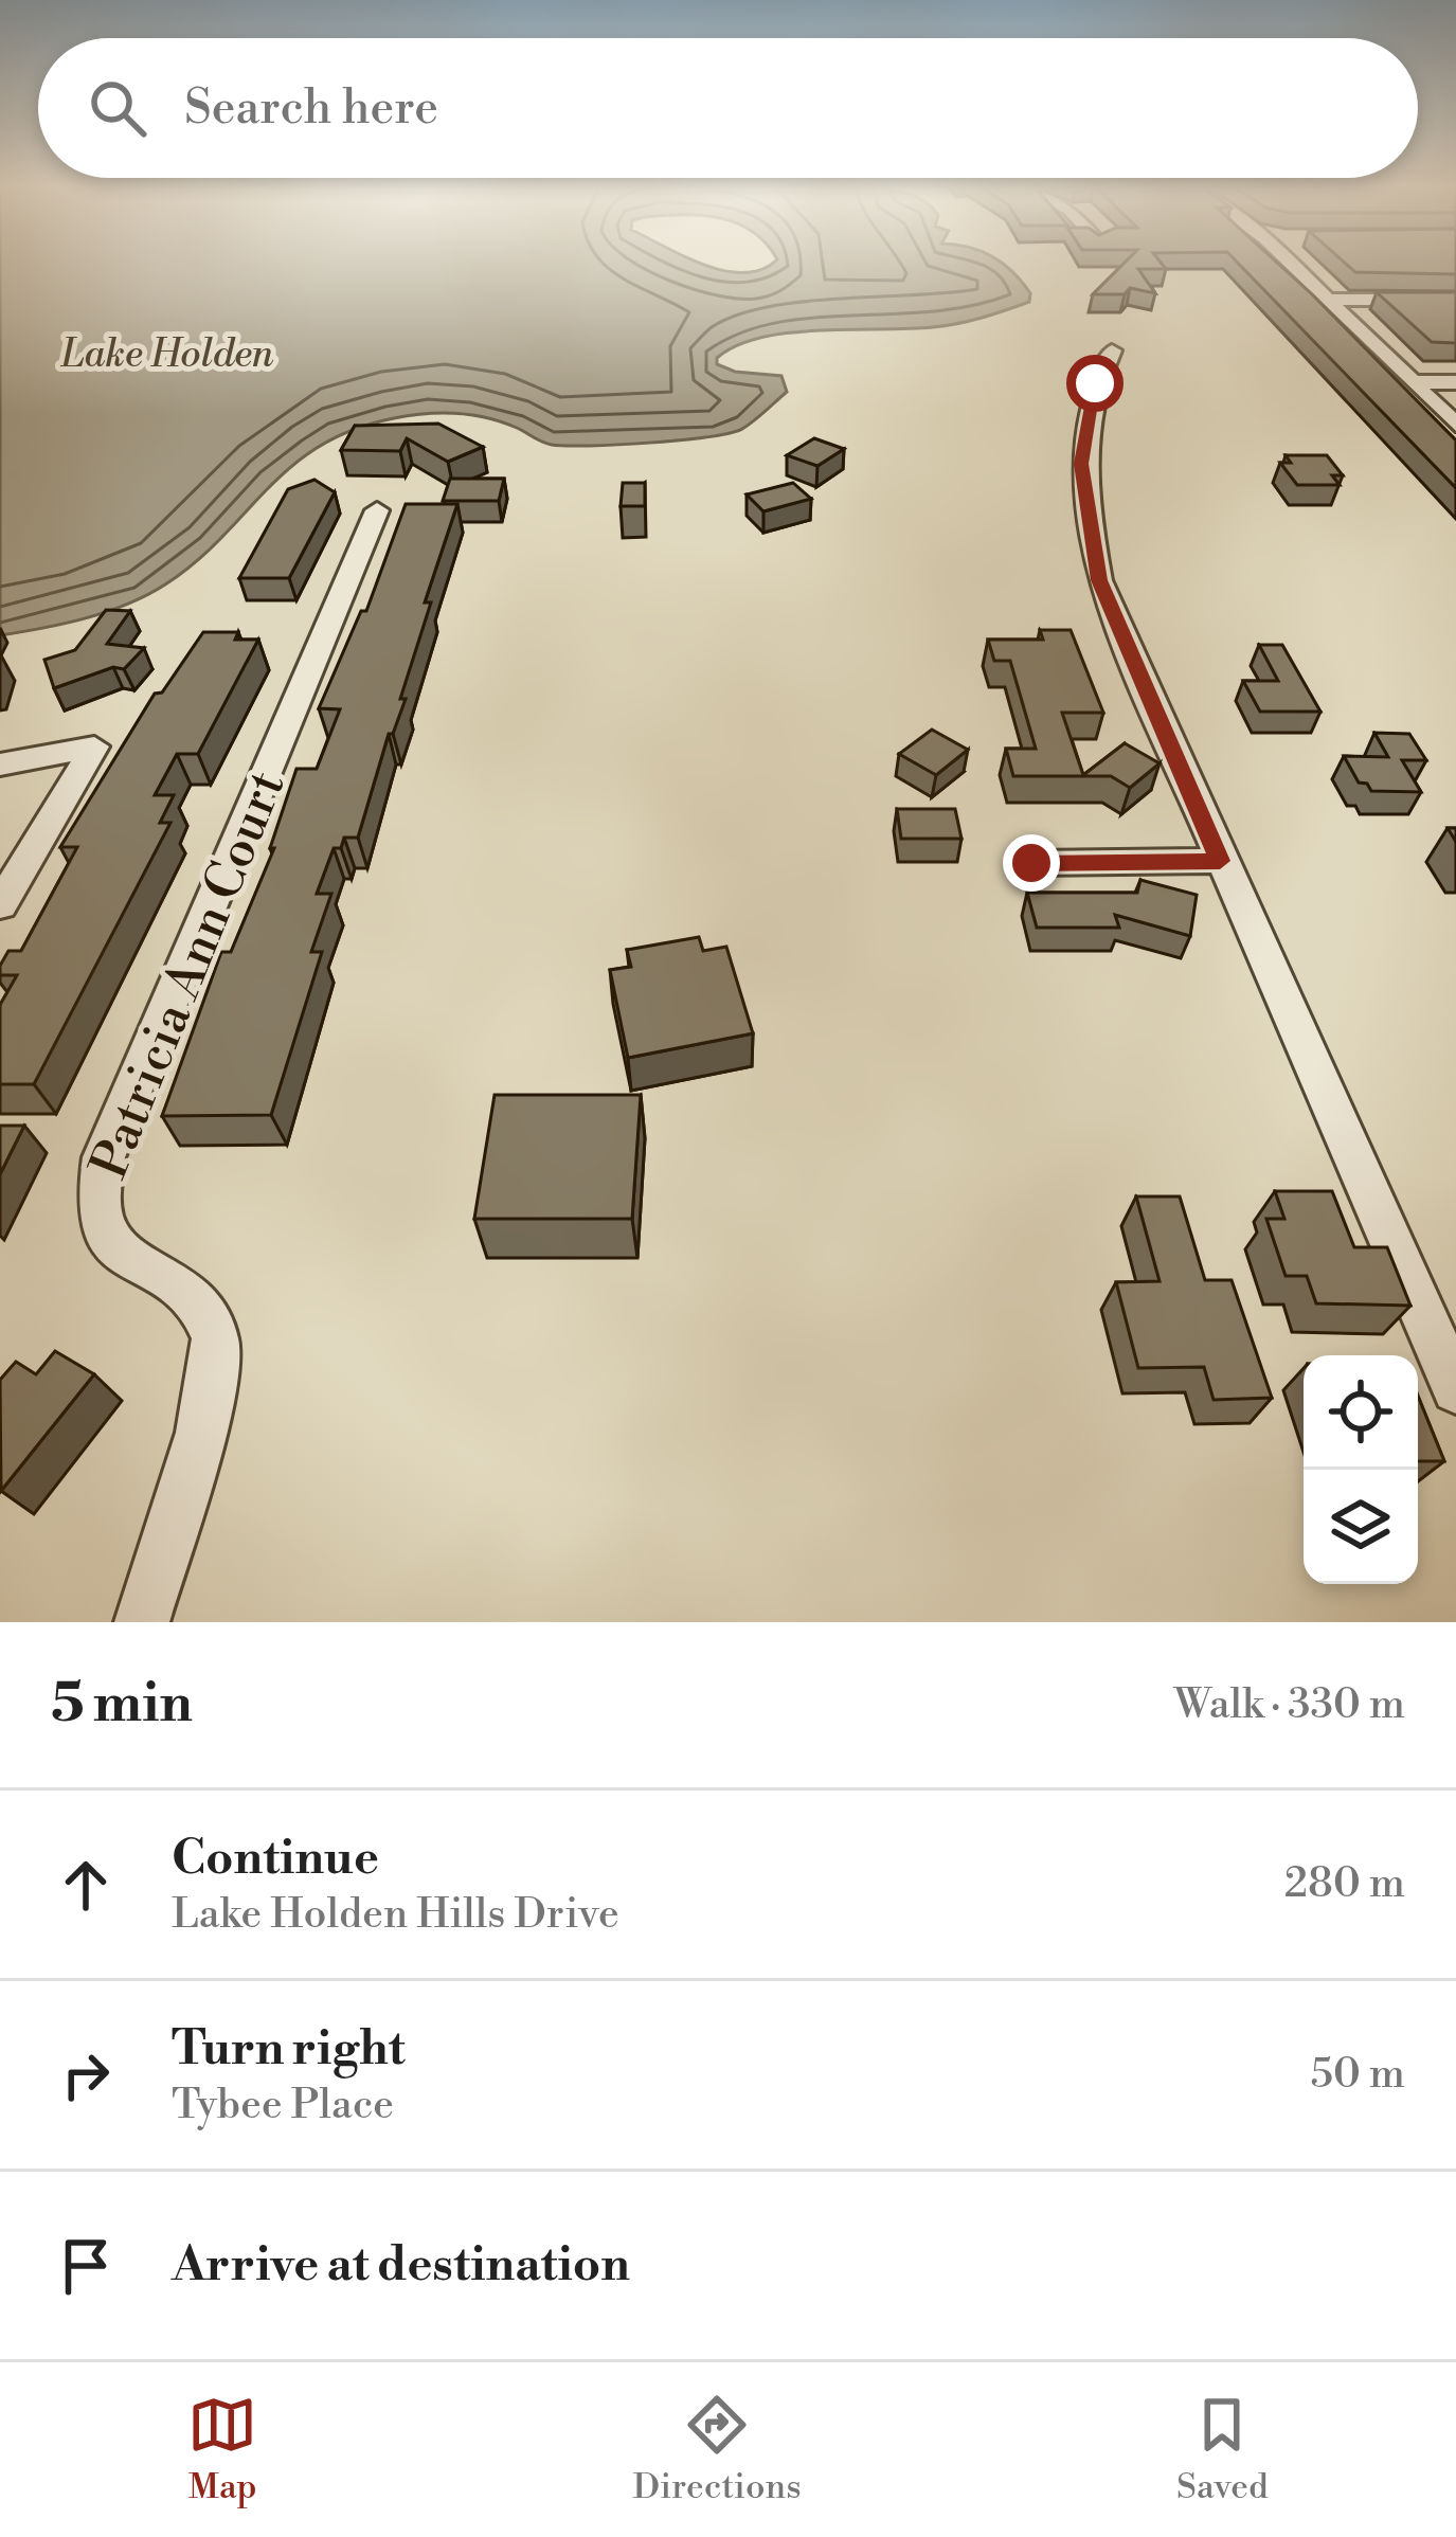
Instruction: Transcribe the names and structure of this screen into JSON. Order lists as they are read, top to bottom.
{
  "streets": {
    "street": ["Patricia Ann Court"]
  },
  "water": ["Lake Holden"],
  "page": {
    "search": "Search here",
    "heading": ["5 min", "Walk · 330 m"],
    "list": [
      ["Continue", "Lake Holden Hills Drive", "280 m"],
      ["Turn right", "Tybee Place", "50 m"],
      "Arrive at destination"
    ],
    "nav": ["Map", "Directions", "Saved"]
  }
}
